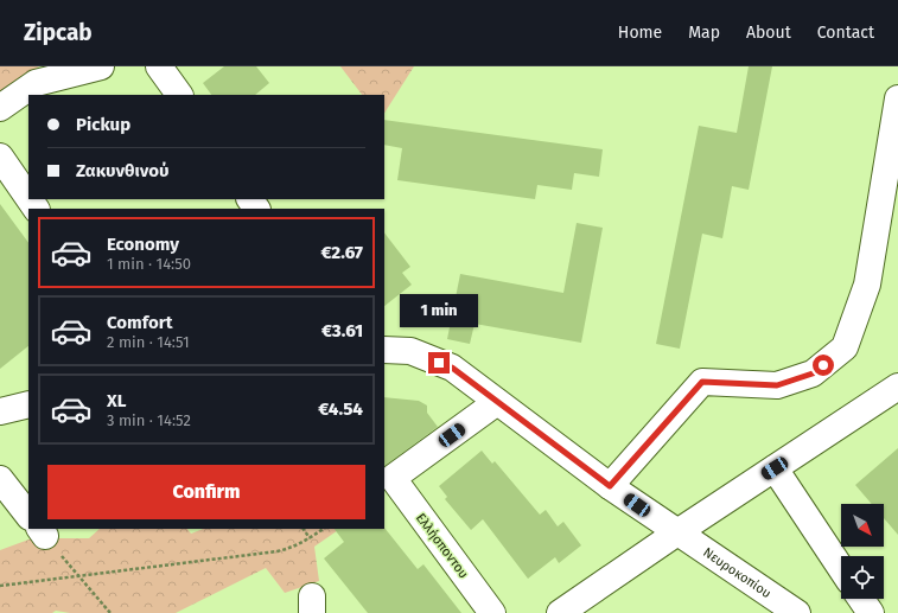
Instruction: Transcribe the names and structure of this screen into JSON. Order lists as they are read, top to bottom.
{
  "streets": {
    "street": ["Ελλήσποντου", "Νευροκοπίου"]
  },
  "crossings": [
    ["Ελλήσποντου", "Νευροκοπίου"]
  ],
  "north": "bottom right",
  "page": {
    "header": "Zipcab",
    "nav": [
      "Home",
      "Map",
      "About",
      "Contact"
    ],
    "banner": ["Pickup", "Ζακυνθινού"],
    "list": [
      {
        "name": "Economy",
        "note": "1 min · 14:50",
        "value": "€2.67"
      },
      {
        "name": "Comfort",
        "note": "2 min · 14:51",
        "value": "€3.61"
      },
      {
        "name": "XL",
        "note": "3 min · 14:52",
        "value": "€4.54"
      }
    ],
    "bubble": "1 min",
    "buttons": "Confirm"
  }
}
